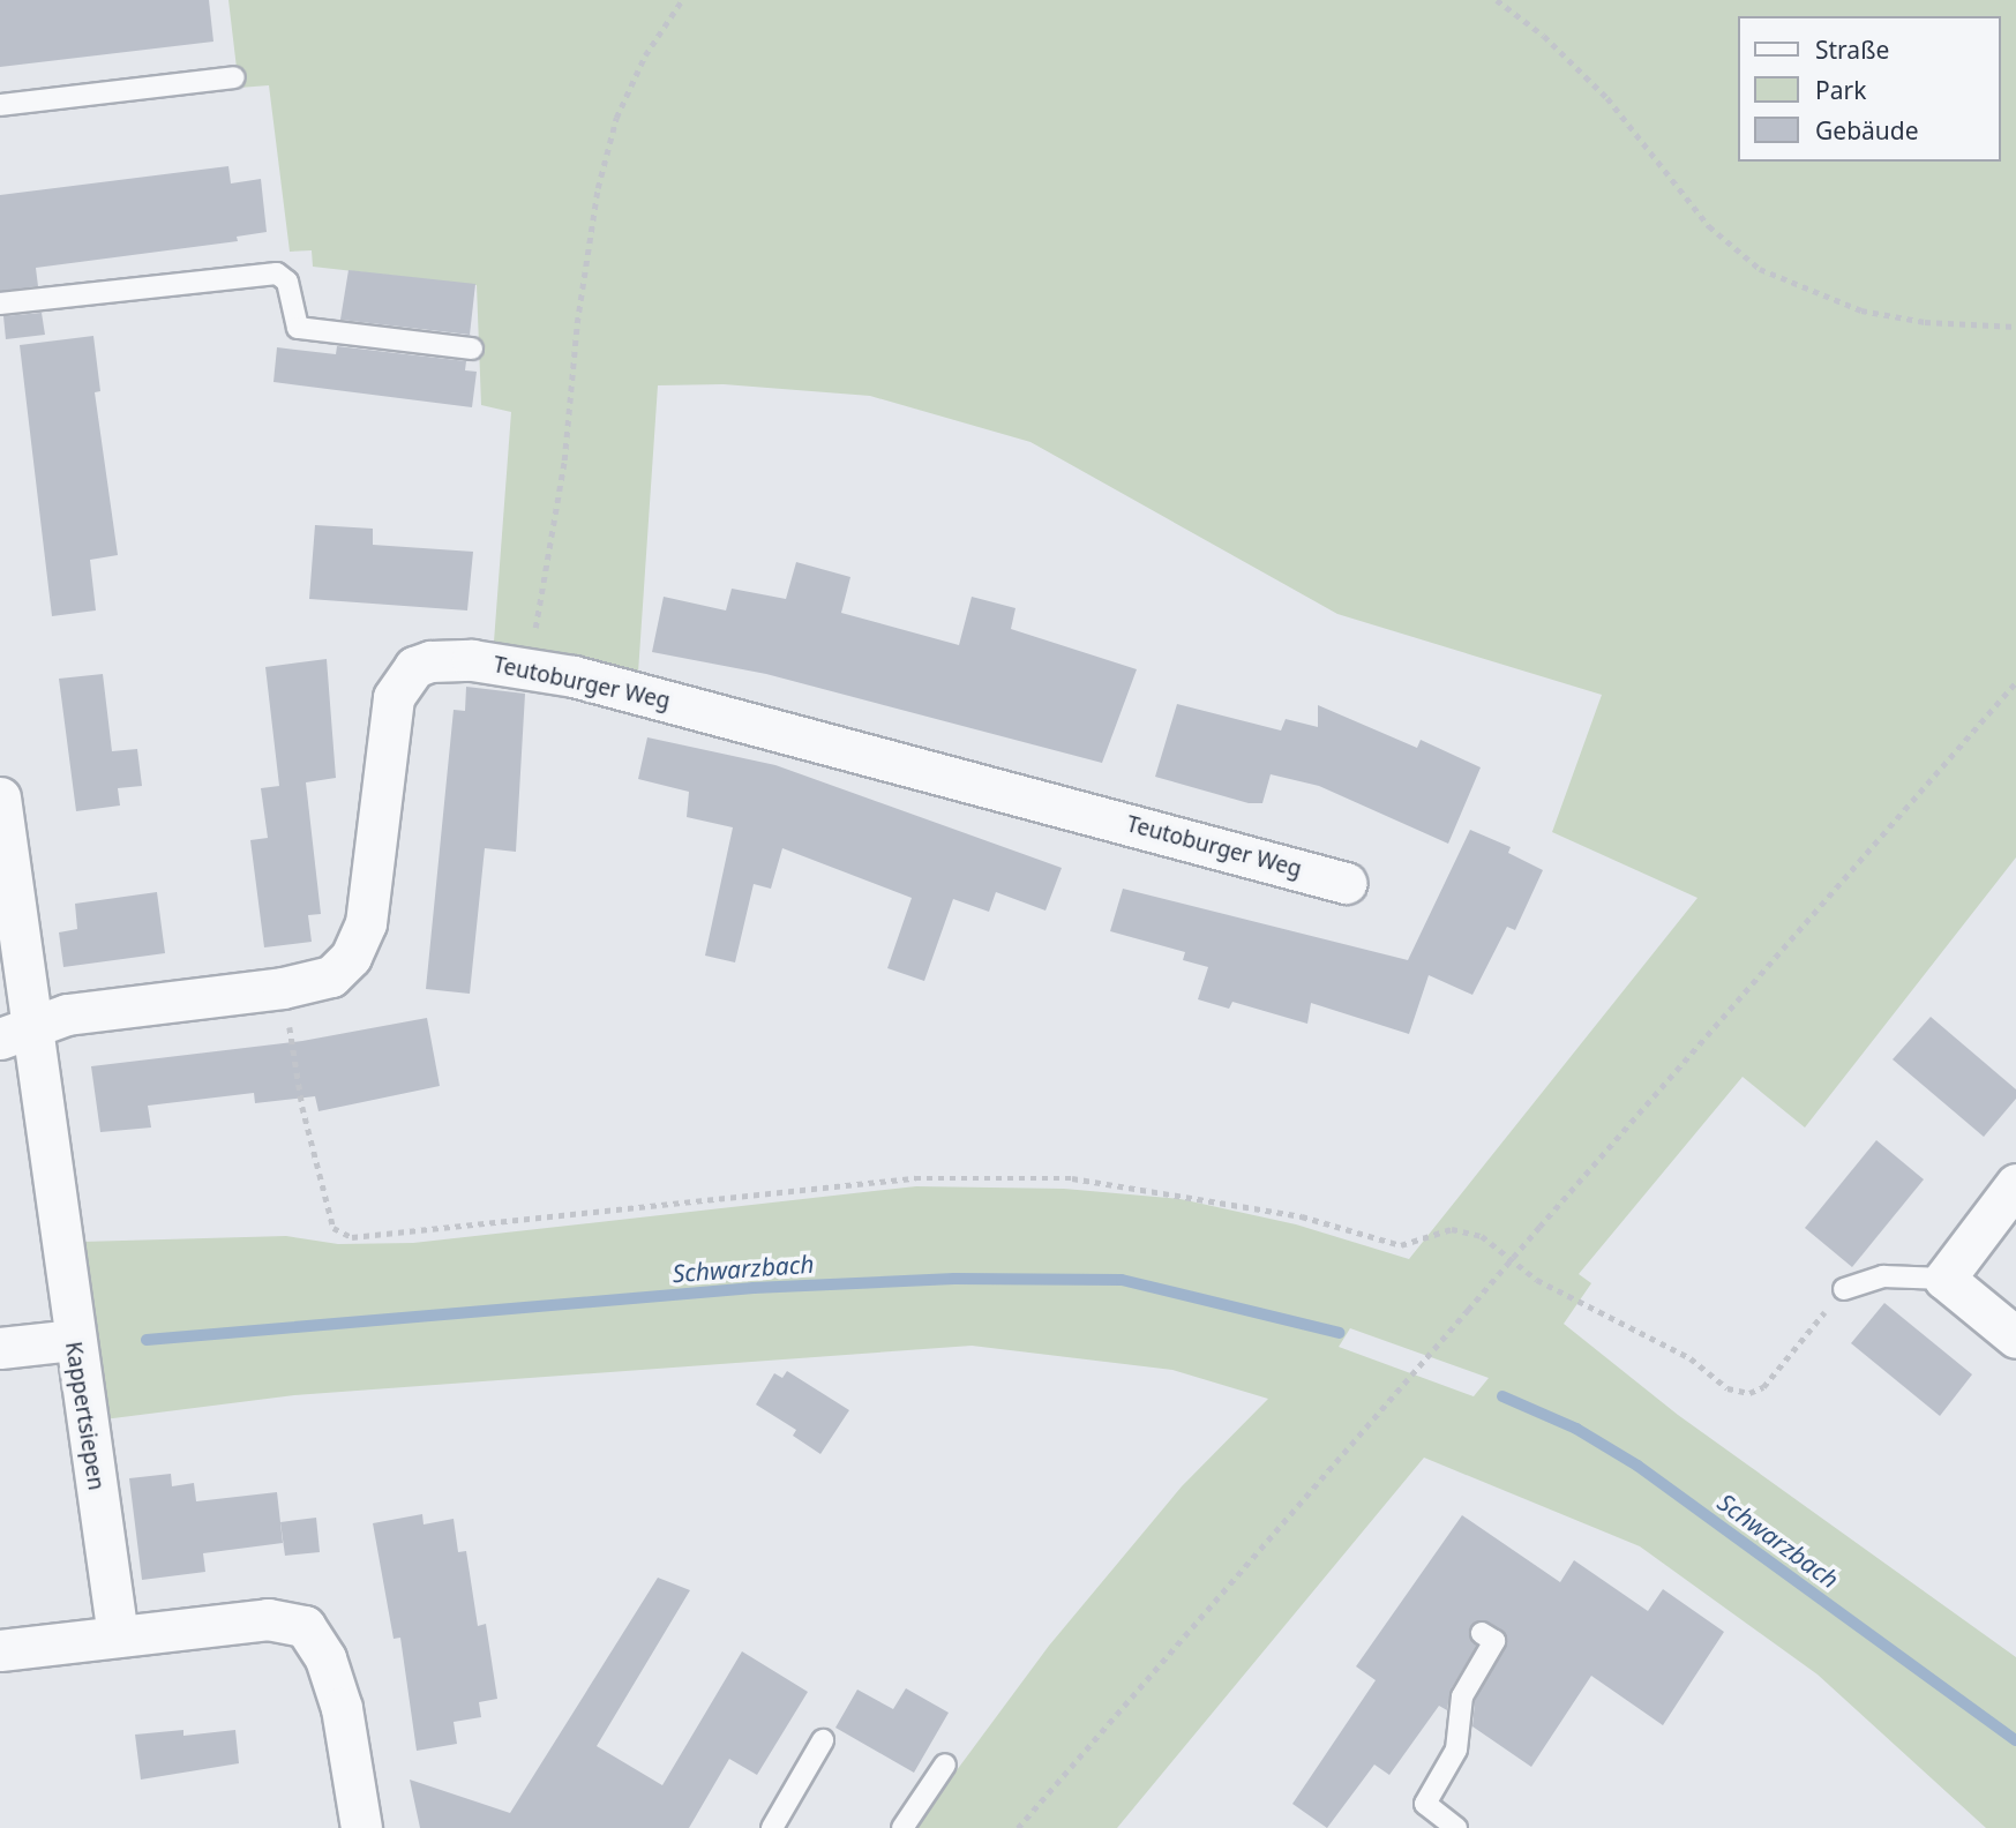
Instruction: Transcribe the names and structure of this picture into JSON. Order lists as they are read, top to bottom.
{
  "streets": {
    "street": ["Teutoburger Weg", "Kappertsiepen"]
  },
  "crossings": [
    ["Teutoburger Weg", "Kappertsiepen"]
  ],
  "water": ["Schwarzbach"],
  "legend": ["Straße", "Park", "Gebäude"]
}
